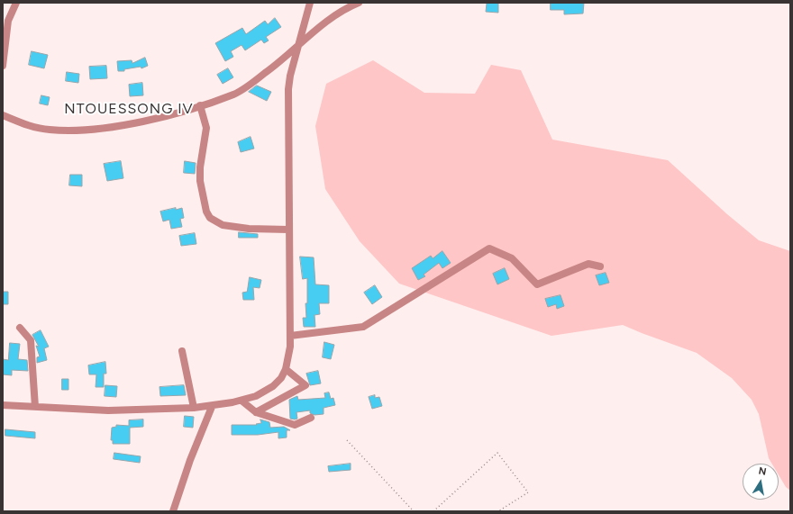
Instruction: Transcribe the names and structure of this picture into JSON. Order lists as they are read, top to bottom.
{
  "districts": ["NTOUESSONG IV"],
  "north": "top"
}
